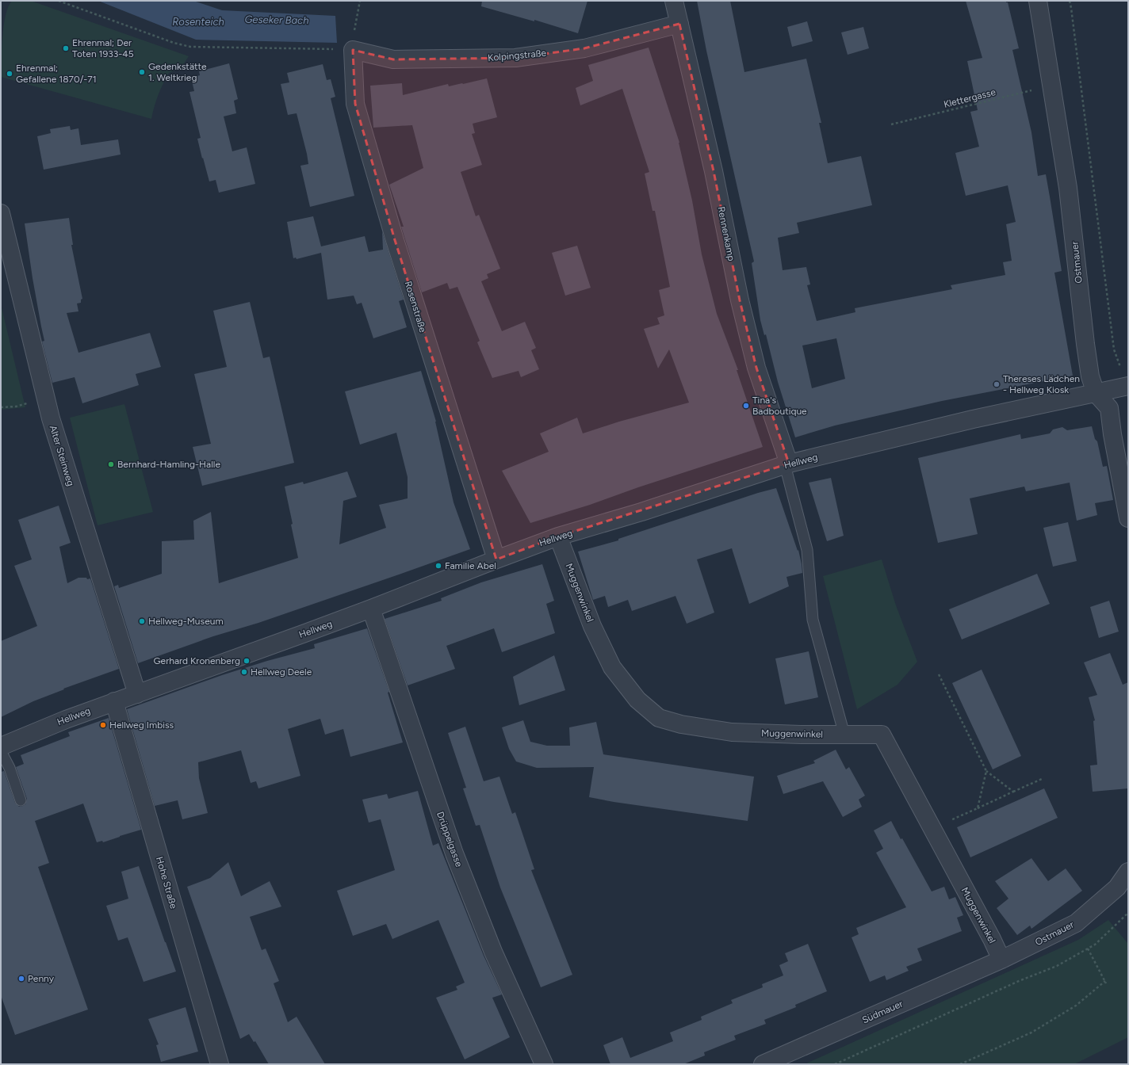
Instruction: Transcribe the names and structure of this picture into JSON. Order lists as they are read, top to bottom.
{
  "streets": {
    "street": [
      "Kolpingstraße",
      "Rennenkamp",
      "Ostmauer",
      "Rosenstraße",
      "Alter Steinweg",
      "Hellweg",
      "Muggenwinkel",
      "Drüppelgasse",
      "Hohe Straße",
      "Südmauer"
    ],
    "path": ["Klettergasse"]
  },
  "crossings": [
    ["Kolpingstraße", "Rennenkamp"],
    ["Kolpingstraße", "Rosenstraße"],
    ["Klettergasse", "Ostmauer"],
    ["Rennenkamp", "Hellweg"],
    ["Ostmauer", "Hellweg"],
    ["Ostmauer", "Muggenwinkel"],
    ["Ostmauer", "Südmauer"],
    ["Rosenstraße", "Hellweg"],
    ["Alter Steinweg", "Hellweg"],
    ["Hellweg", "Muggenwinkel"],
    ["Hellweg", "Drüppelgasse"],
    ["Hellweg", "Hohe Straße"],
    ["Muggenwinkel", "Südmauer"]
  ],
  "water": ["Geseker Bach", "Rosenteich"],
  "places": [
    "Ehrenmal; Der Toten 1933-45",
    "Gedenkstätte 1. Weltkrieg",
    "Ehrenmal; Gefallene 1870/-71",
    "Thereses Lädchen - Hellweg Kiosk",
    "Tina's Badboutique",
    "Bernhard-Hamling-Halle",
    "Familie Abel",
    "Hellweg-Museum",
    "Gerhard Kronenberg",
    "Hellweg Deele",
    "Hellweg Imbiss",
    "Penny"
  ]
}
